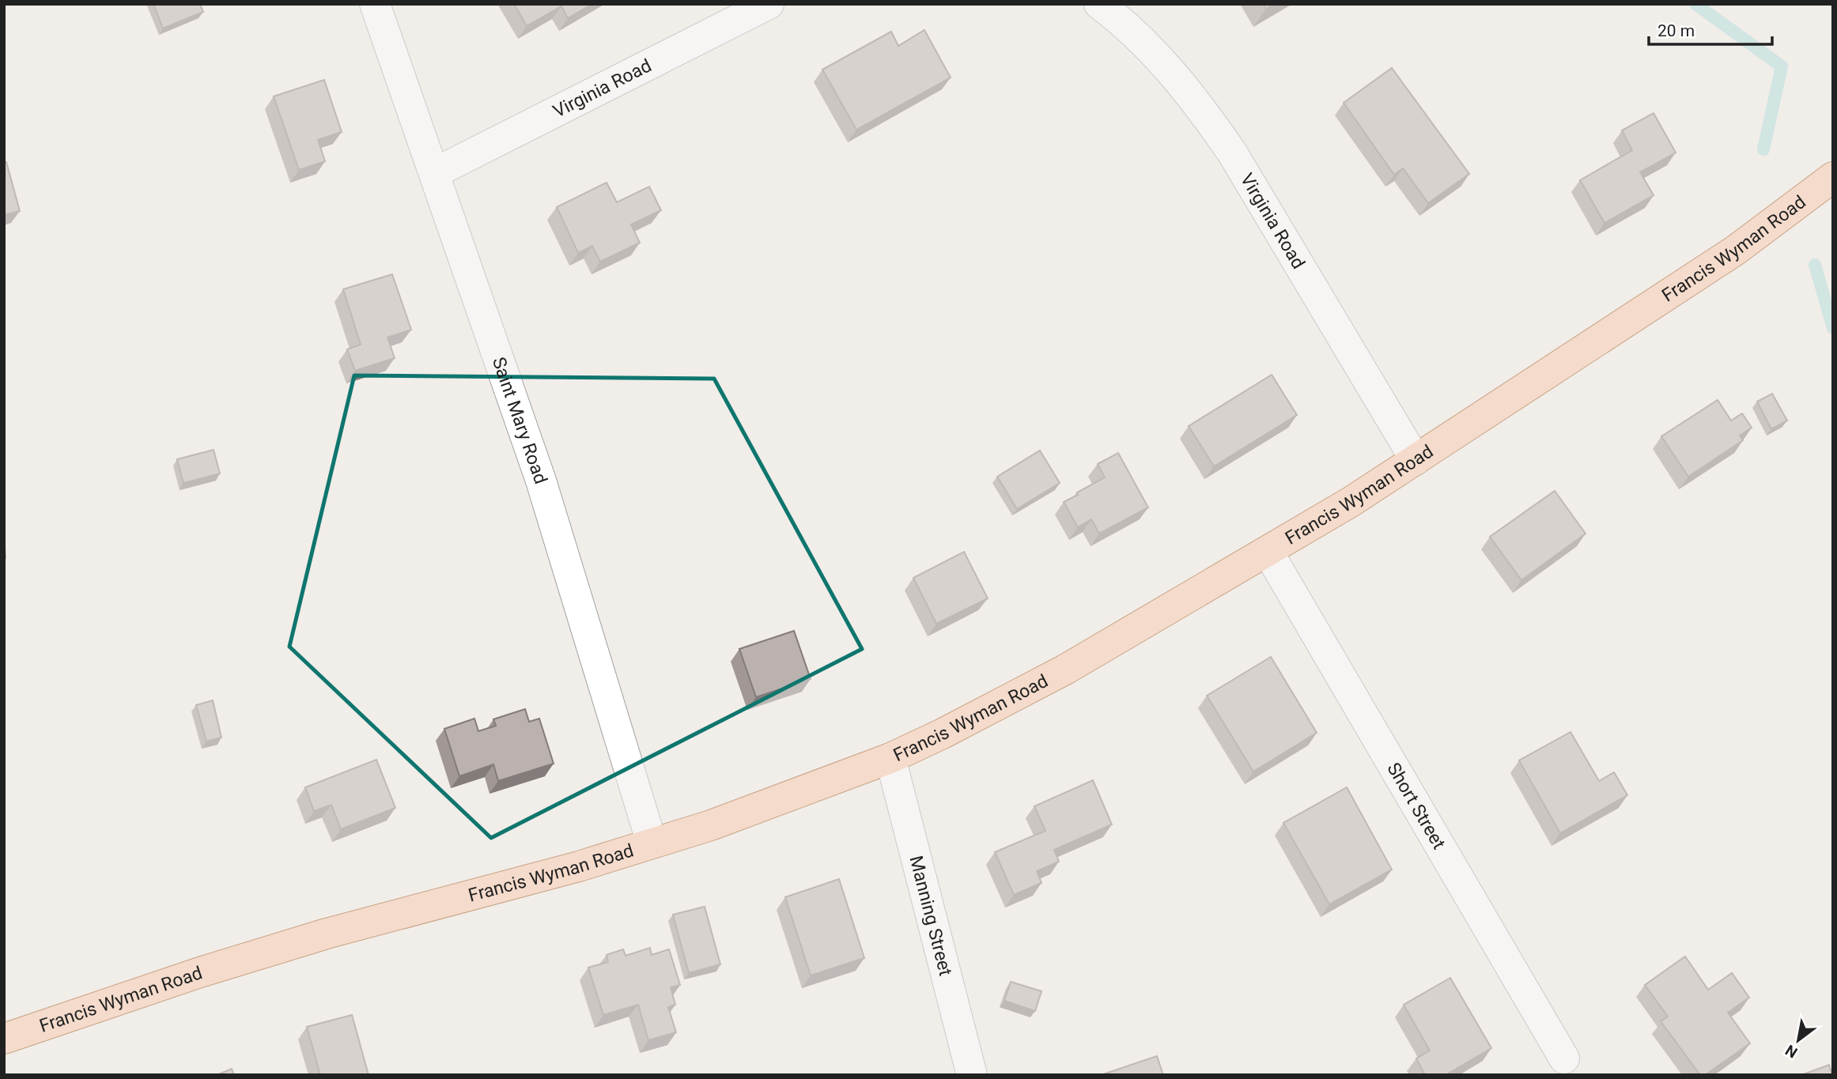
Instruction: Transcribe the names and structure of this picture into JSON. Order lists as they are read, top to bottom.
{
  "streets": {
    "main road": ["Francis Wyman Road"],
    "street": [
      "Virginia Road",
      "Saint Mary Road",
      "Short Street",
      "Manning Street"
    ]
  },
  "crossings": [
    ["Virginia Road", "Francis Wyman Road"],
    ["Virginia Road", "Saint Mary Road"],
    ["Francis Wyman Road", "Saint Mary Road"],
    ["Francis Wyman Road", "Short Street"],
    ["Francis Wyman Road", "Manning Street"]
  ],
  "scale_bar": "20 m",
  "north": "bottom left"
}
